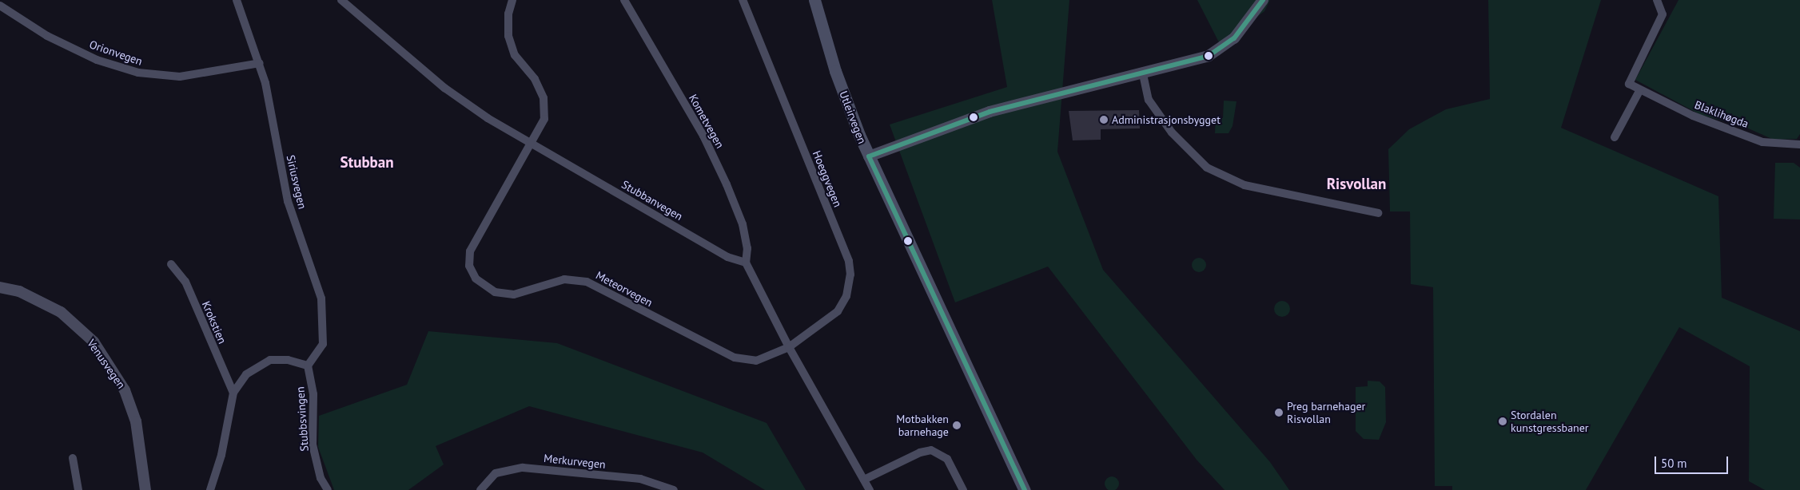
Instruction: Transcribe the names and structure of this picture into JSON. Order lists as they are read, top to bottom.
{
  "streets": {
    "main road": ["Utleirvegen"],
    "street": [
      "Orionvegen",
      "Blaklihøgda",
      "Kometvegen",
      "Hoeggvegen",
      "Siriusvegen",
      "Stubbanvegen",
      "Meteorvegen",
      "Krokstien",
      "Venusvegen",
      "Stubbsvingen",
      "Merkurvegen"
    ]
  },
  "crossings": [
    ["Orionvegen", "Siriusvegen"],
    ["Kometvegen", "Stubbanvegen"],
    ["Hoeggvegen", "Meteorvegen"],
    ["Siriusvegen", "Stubbsvingen"],
    ["Stubbanvegen", "Meteorvegen"]
  ],
  "districts": ["Stubban", "Risvollan"],
  "places": [
    "Administrasjonsbygget",
    "Preg barnehager Risvollan",
    "Stordalen kunstgressbaner",
    "Motbakken barnehage"
  ],
  "scale_bar": "50 m"
}
